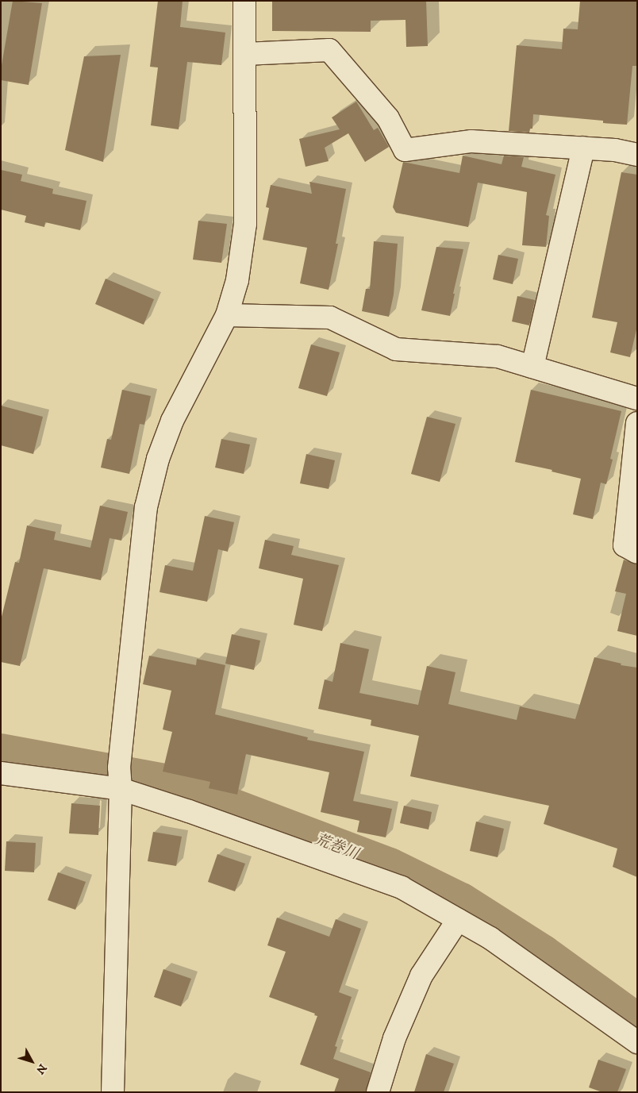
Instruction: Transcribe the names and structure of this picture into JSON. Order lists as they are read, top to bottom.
{
  "water": ["荒巻川"],
  "north": "bottom right"
}
